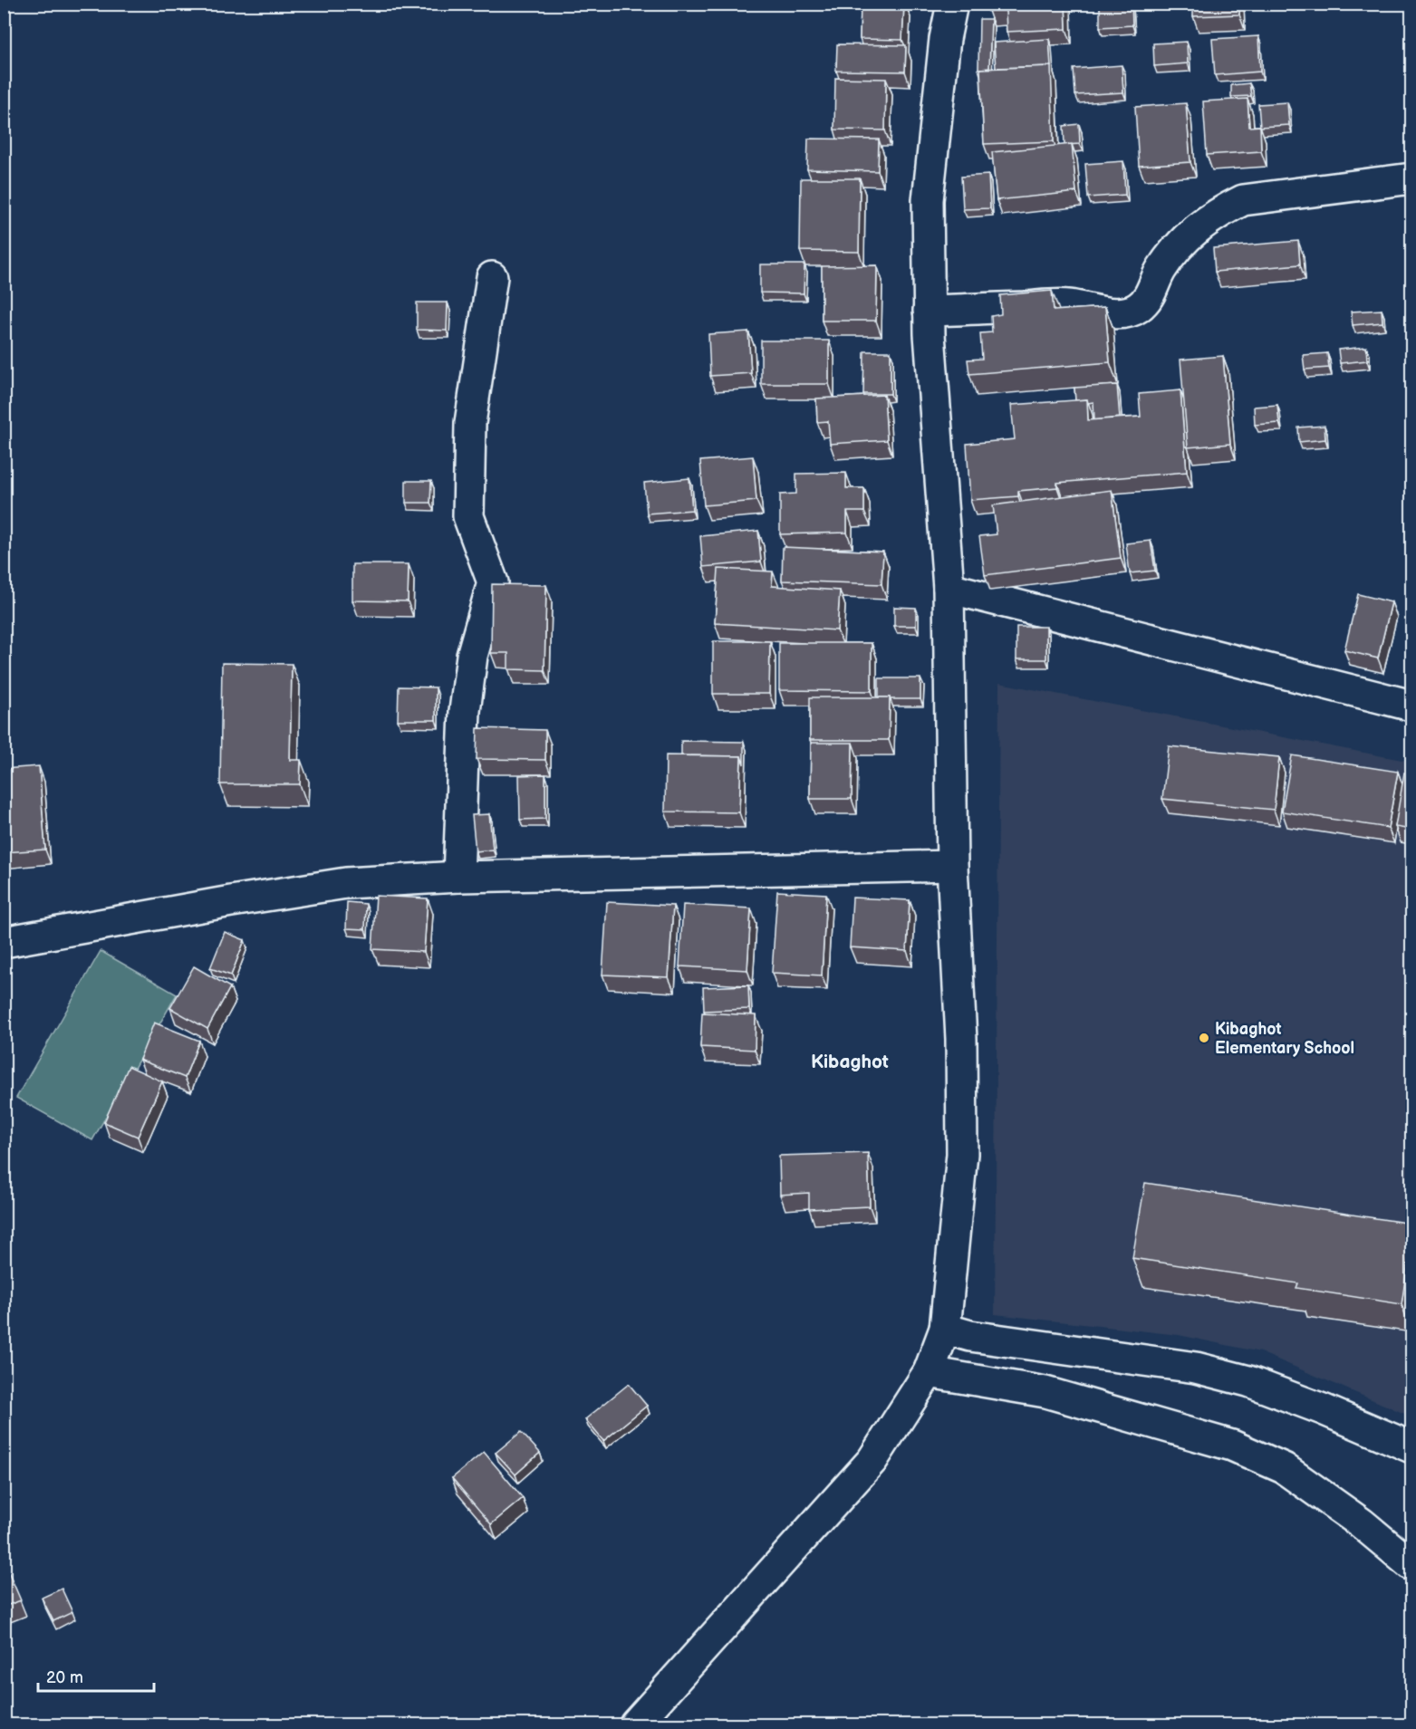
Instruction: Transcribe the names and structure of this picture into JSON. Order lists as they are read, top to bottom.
{
  "districts": ["Kibaghot"],
  "places": ["Kibaghot Elementary School"],
  "scale_bar": "20 m"
}
